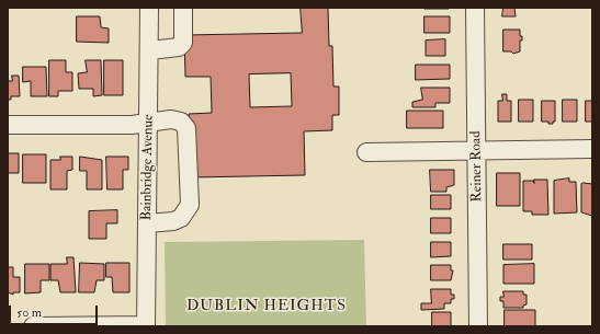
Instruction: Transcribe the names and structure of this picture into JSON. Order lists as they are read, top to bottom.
{
  "streets": {
    "street": ["Reiner Road", "Bainbridge Avenue"]
  },
  "districts": ["DUBLIN HEIGHTS"],
  "scale_bar": "50 m"
}
